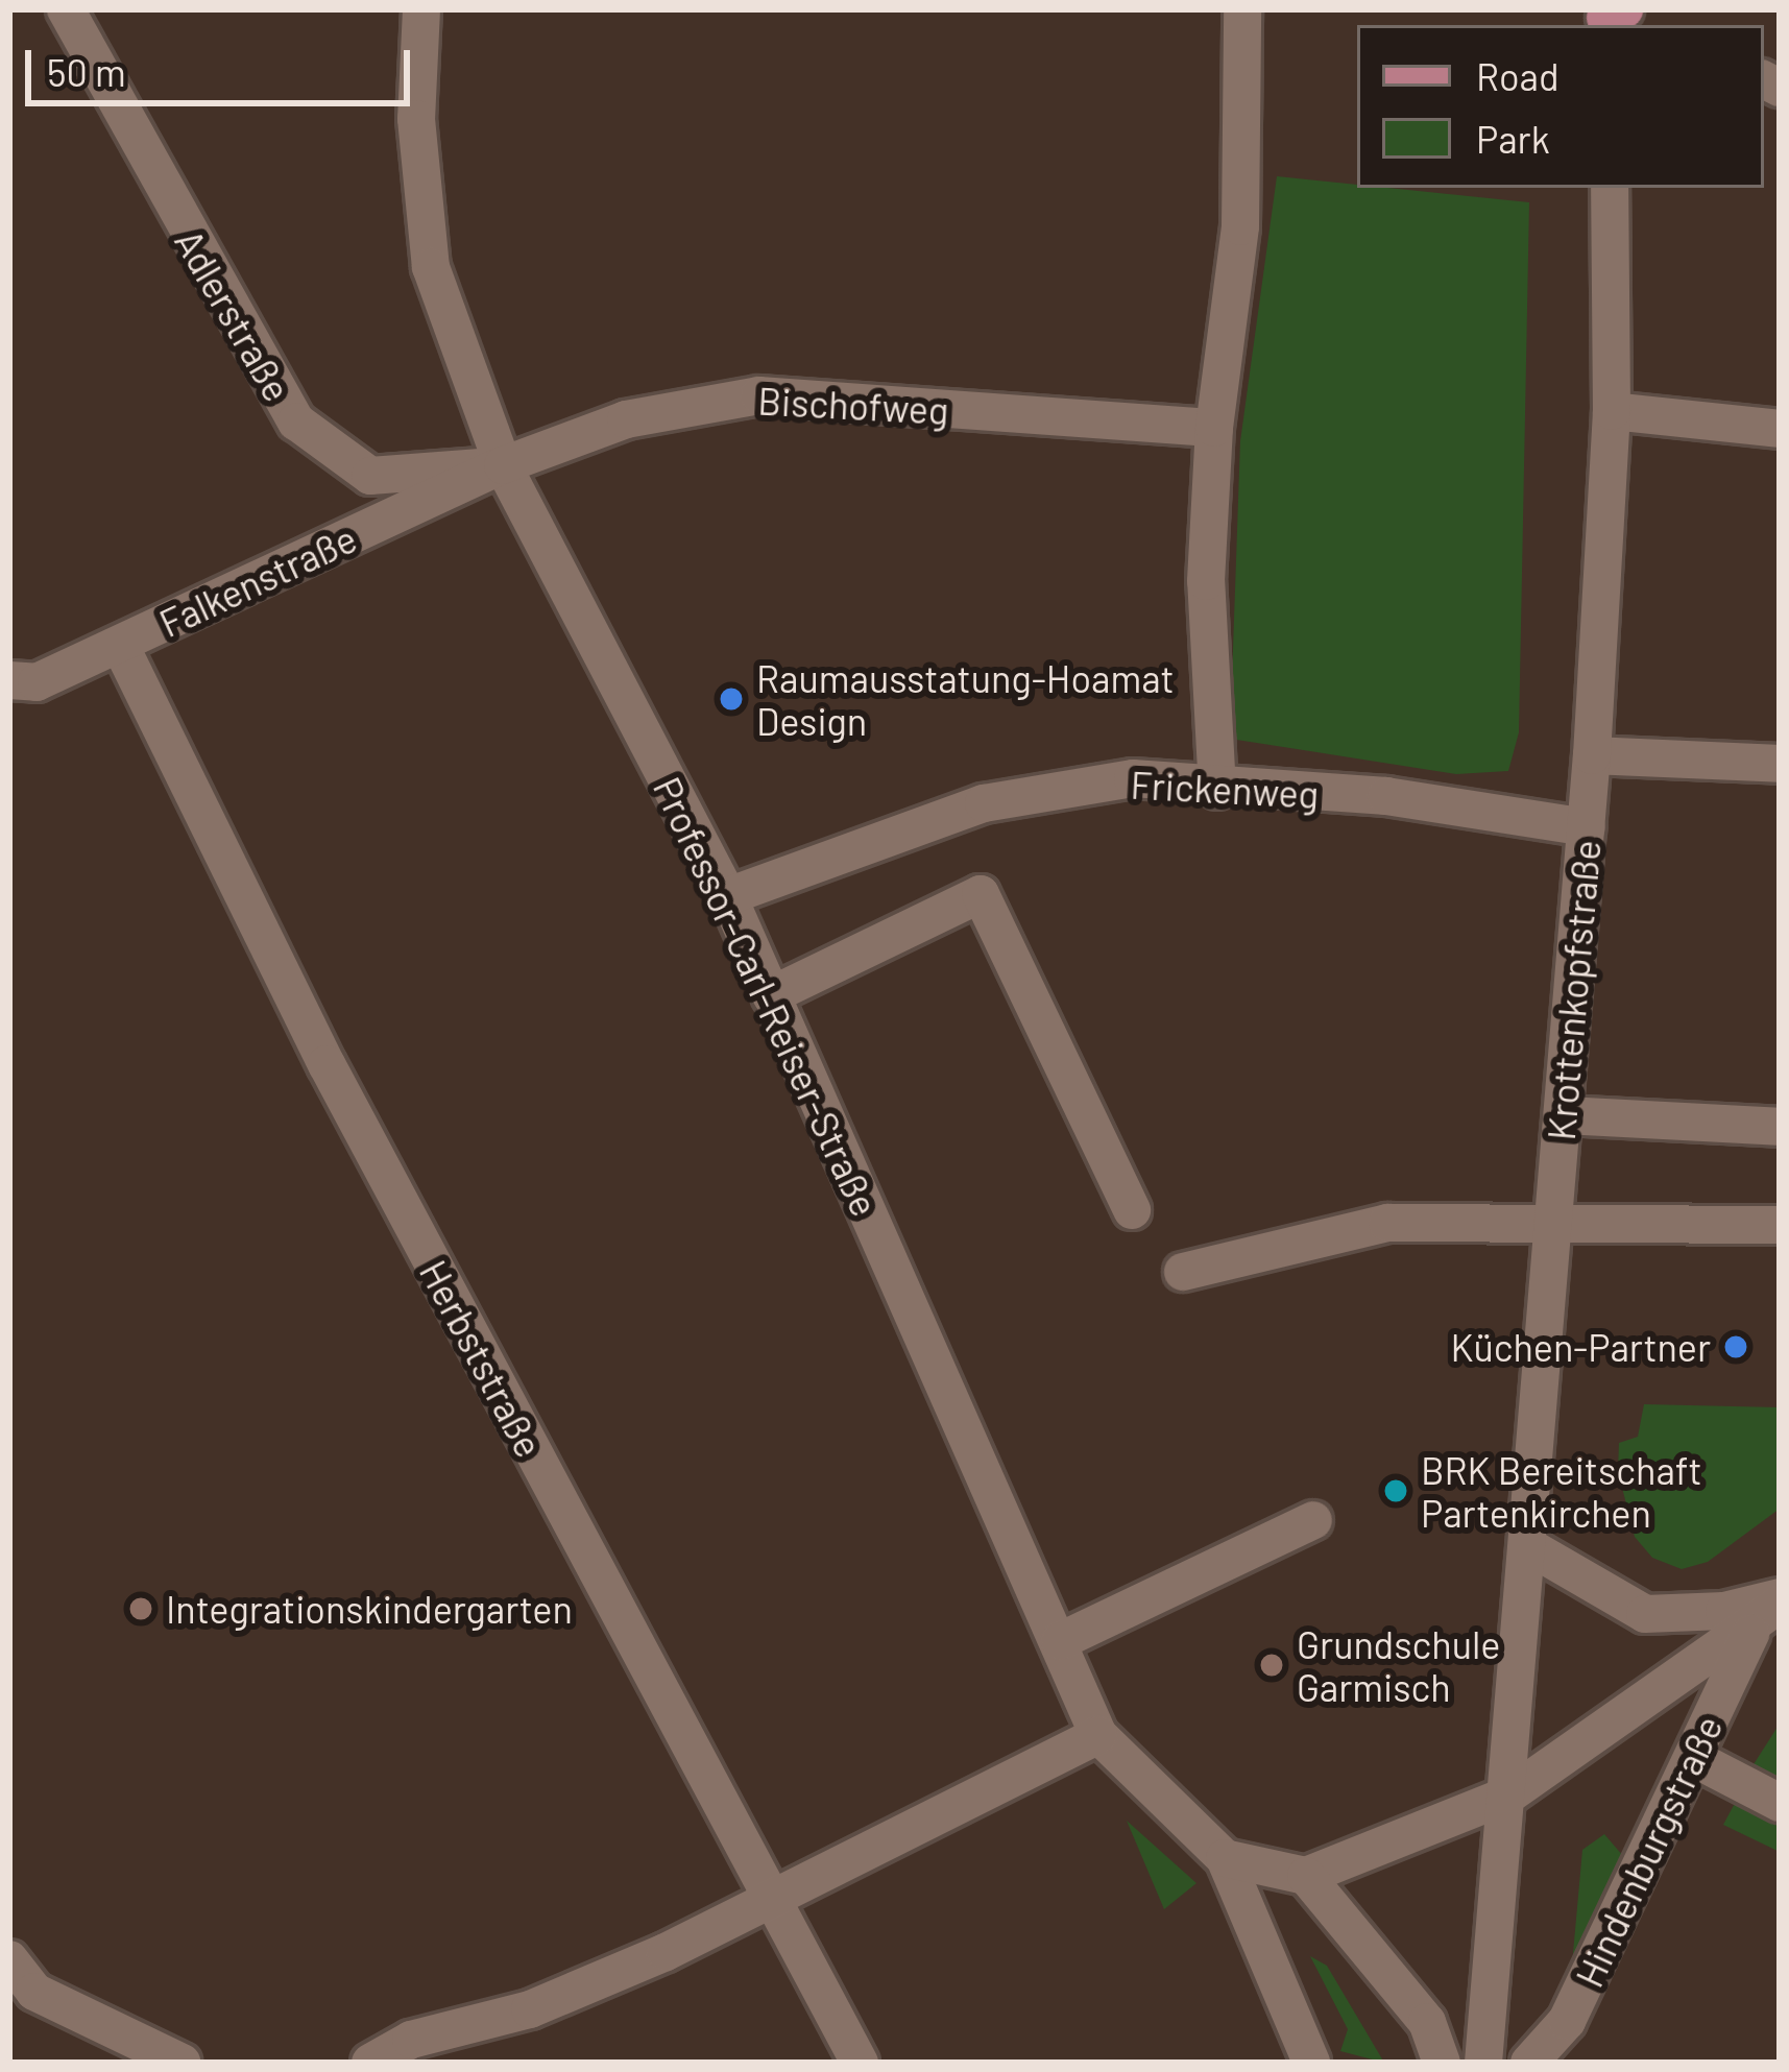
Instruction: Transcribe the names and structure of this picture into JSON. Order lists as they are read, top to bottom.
{
  "streets": {
    "street": [
      "Adlerstraße",
      "Bischofweg",
      "Falkenstraße",
      "Frickenweg",
      "Krottenkopfstraße",
      "Professor-Carl-Reiser-Straße",
      "Herbststraße",
      "Hindenburgstraße"
    ]
  },
  "crossings": [
    ["Adlerstraße", "Bischofweg"],
    ["Adlerstraße", "Falkenstraße"],
    ["Adlerstraße", "Professor-Carl-Reiser-Straße"],
    ["Bischofweg", "Falkenstraße"],
    ["Bischofweg", "Professor-Carl-Reiser-Straße"],
    ["Falkenstraße", "Professor-Carl-Reiser-Straße"],
    ["Falkenstraße", "Herbststraße"],
    ["Frickenweg", "Krottenkopfstraße"],
    ["Frickenweg", "Professor-Carl-Reiser-Straße"],
    ["Krottenkopfstraße", "Hindenburgstraße"]
  ],
  "places": [
    "Raumausstatung-Hoamat Design",
    "Küchen-Partner",
    "BRK Bereitschaft Partenkirchen",
    "Integrationskindergarten",
    "Grundschule Garmisch"
  ],
  "legend": ["Road", "Park"],
  "scale_bar": "50 m"
}
